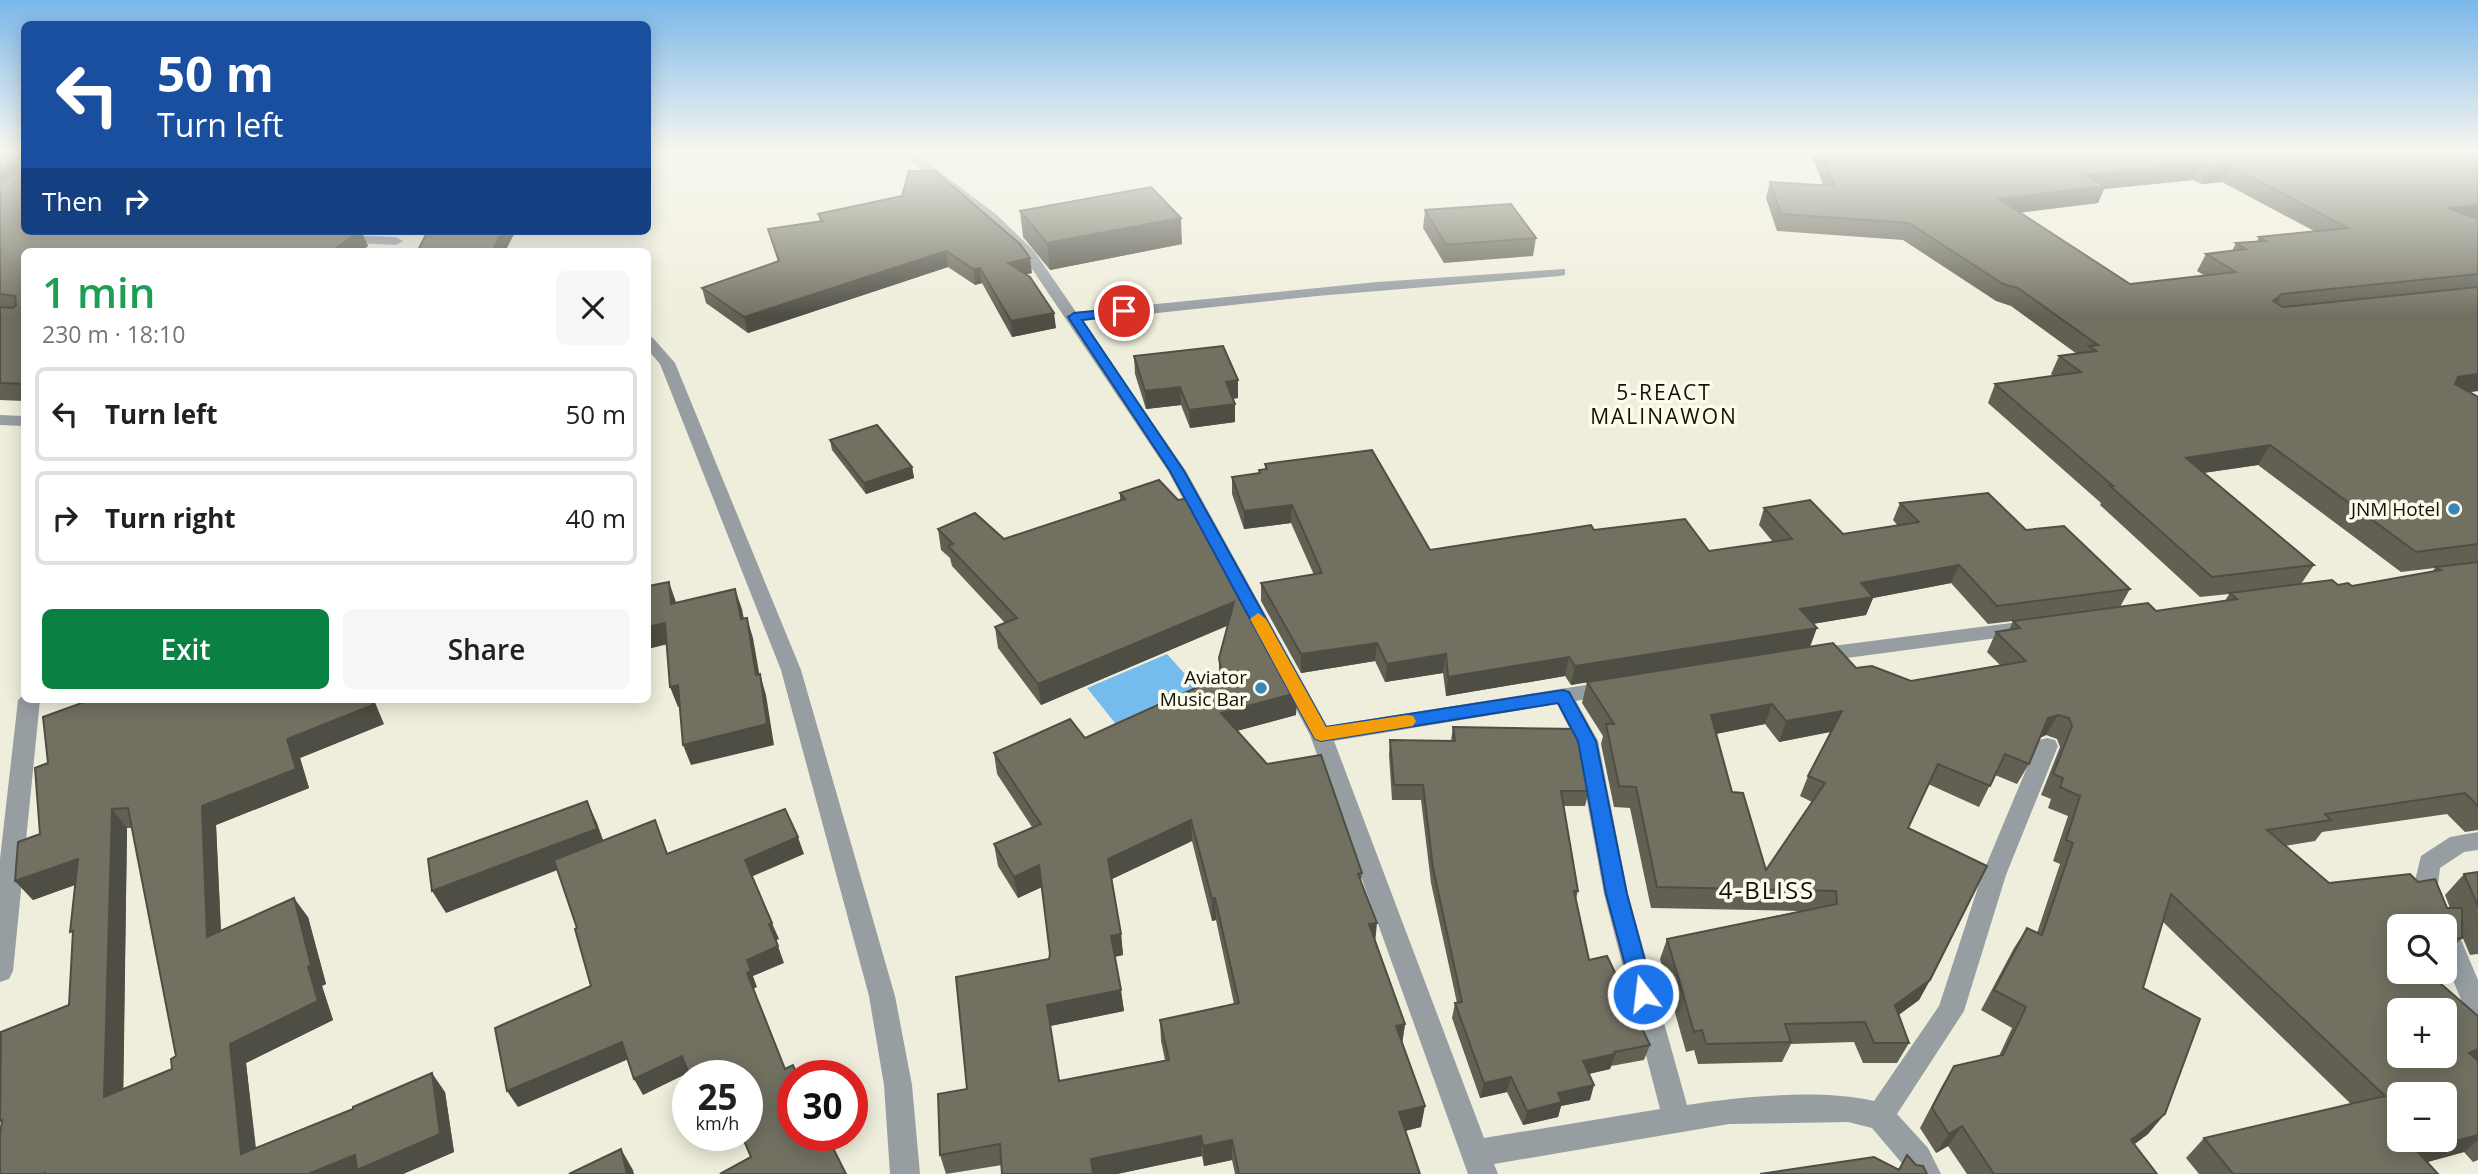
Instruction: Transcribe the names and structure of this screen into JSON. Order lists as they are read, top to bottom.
{
  "districts": ["5-REACT MALINAWON", "4-BLISS"],
  "places": ["JNM Hotel", "Aviator Music Bar"],
  "page": {
    "turn": ["50 m", "Turn left"],
    "then": "Then",
    "heading": ["1 min", "230 m · 18:10"],
    "list": [
      {
        "name": "Turn left",
        "value": "50 m"
      },
      {
        "name": "Turn right",
        "value": "40 m"
      }
    ],
    "buttons": ["Exit", "Share"],
    "map_buttons": ["+", "−"],
    "speed": "25 km/h",
    "limit": "30"
  }
}
